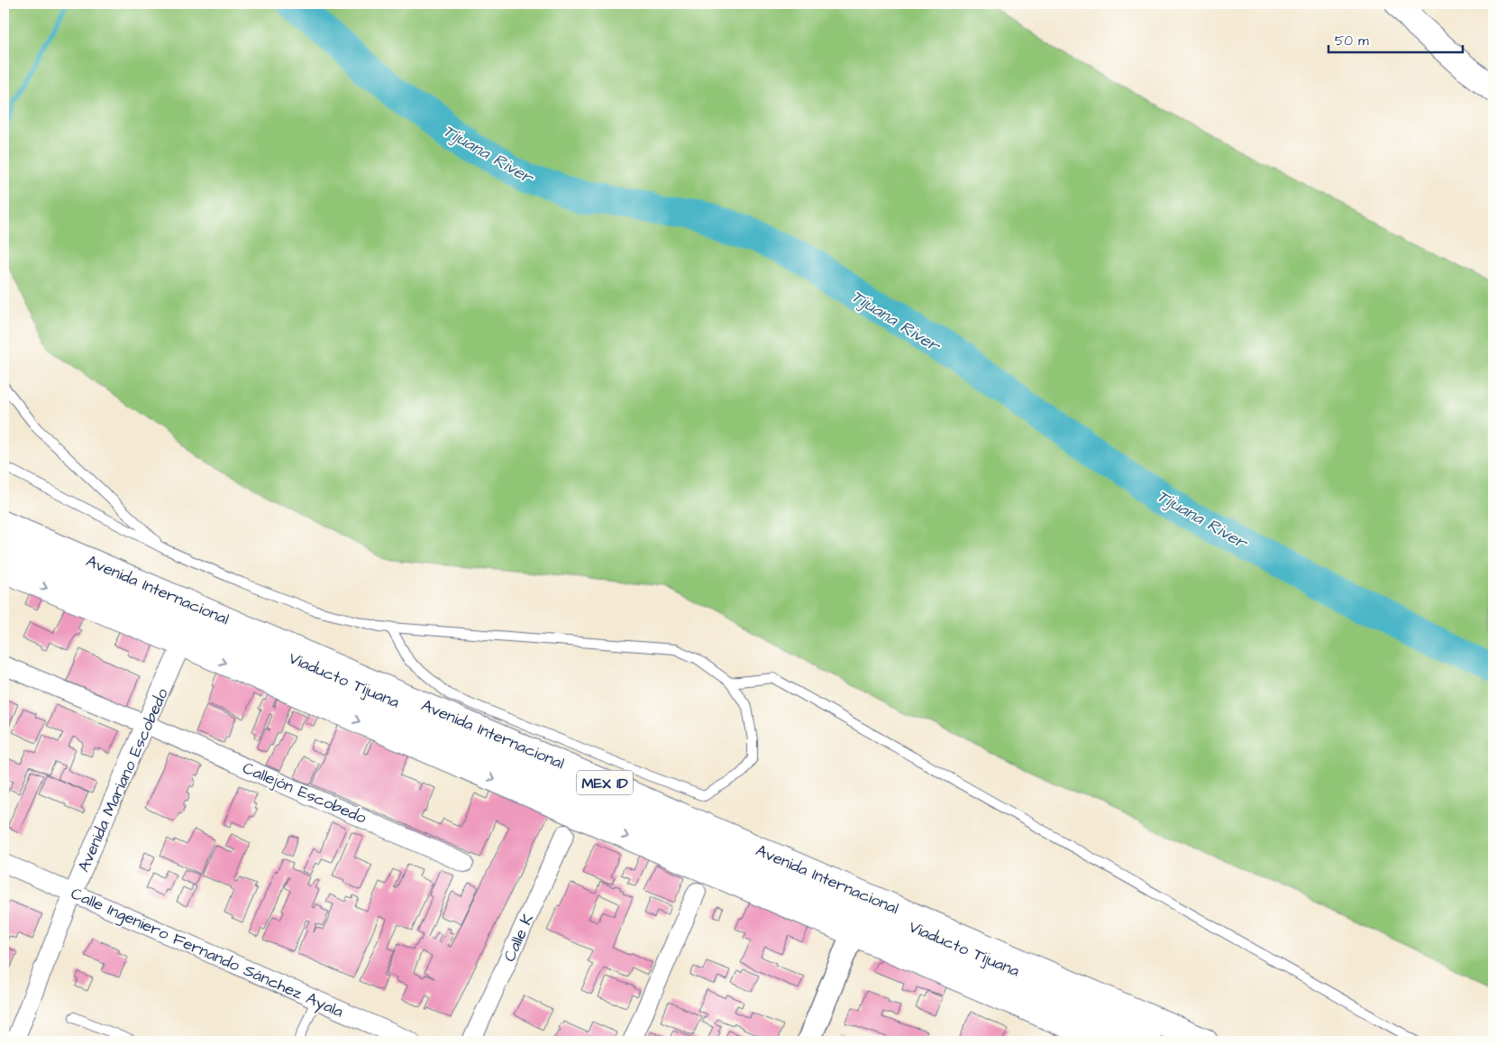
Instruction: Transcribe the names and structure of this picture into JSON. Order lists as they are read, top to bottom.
{
  "streets": {
    "main road": ["Avenida Internacional", "Viaducto Tijuana", "MEX 1D"],
    "street": [
      "Avenida Mariano Escobedo",
      "Callejón Escobedo",
      "Calle K",
      "Calle Ingeniero Fernando Sánchez Ayala"
    ]
  },
  "crossings": [
    ["Avenida Mariano Escobedo", "Callejón Escobedo"],
    ["Avenida Mariano Escobedo", "Calle Ingeniero Fernando Sánchez Ayala"]
  ],
  "water": ["Tijuana River"],
  "scale_bar": "50 m"
}
